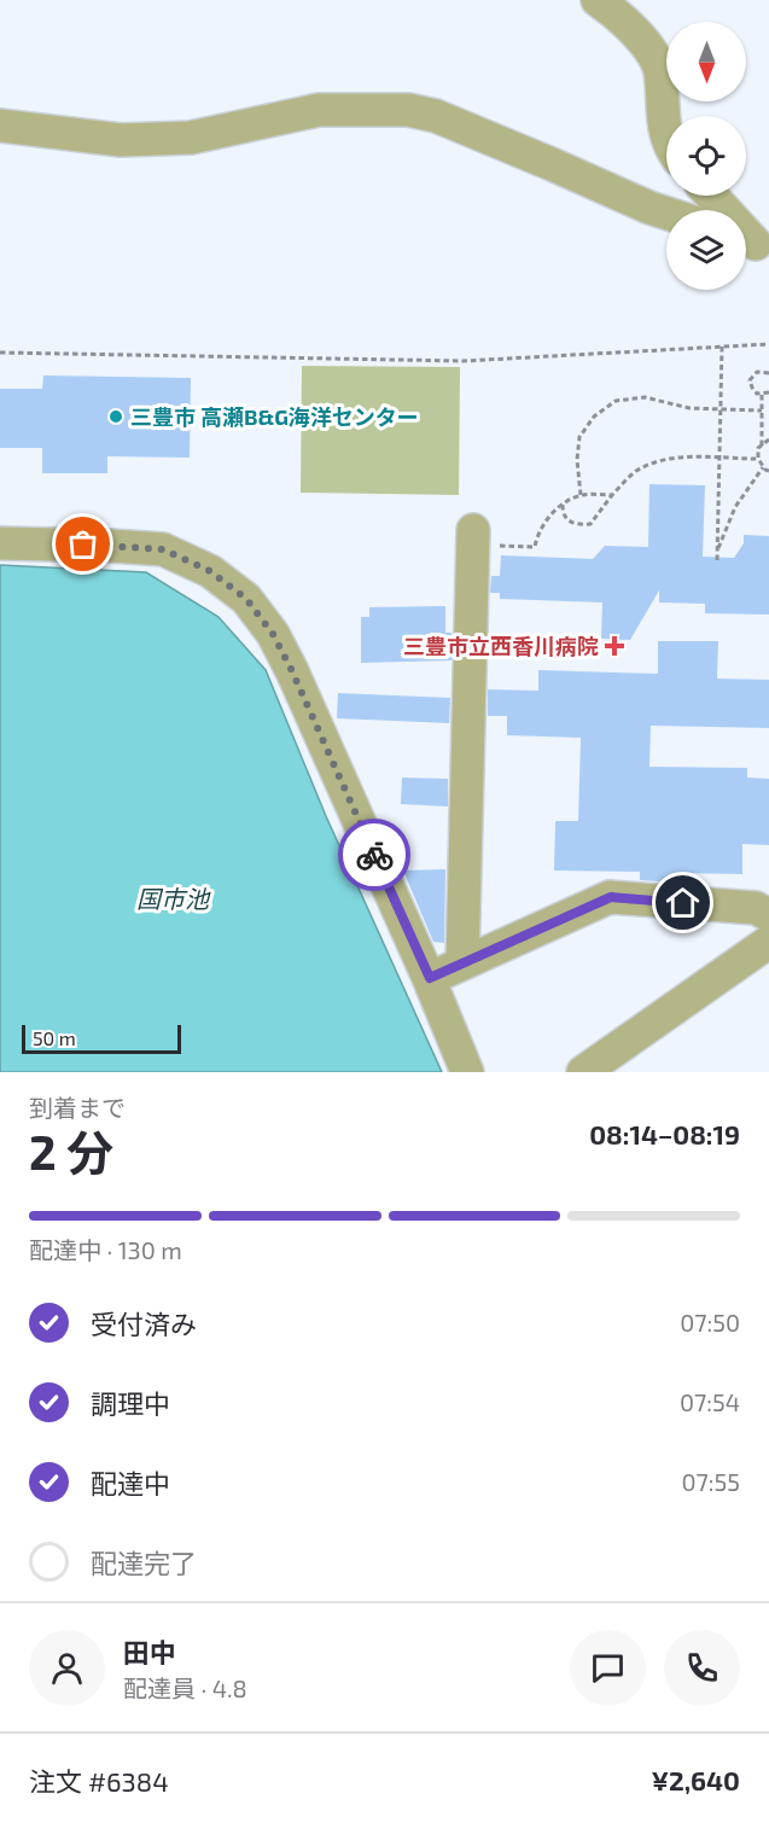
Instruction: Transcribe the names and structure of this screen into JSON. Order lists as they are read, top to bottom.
{
  "water": ["国市池"],
  "places": {
    "other": ["三豊市 高瀬B&G海洋センター"],
    "health": ["三豊市立西香川病院"]
  },
  "scale_bar": "50 m",
  "north": "bottom",
  "page": {
    "scale": "50 m",
    "heading": ["2 分", "到着まで", "08:14–08:19"],
    "panel": [
      "田中",
      "配達員 · 4.8",
      "注文 #6384",
      "¥2,640"
    ],
    "bar": "配達中 · 130 m",
    "list": [
      ["受付済み", "07:50"],
      ["調理中", "07:54"],
      ["配達中", "07:55"],
      "配達完了"
    ]
  }
}
